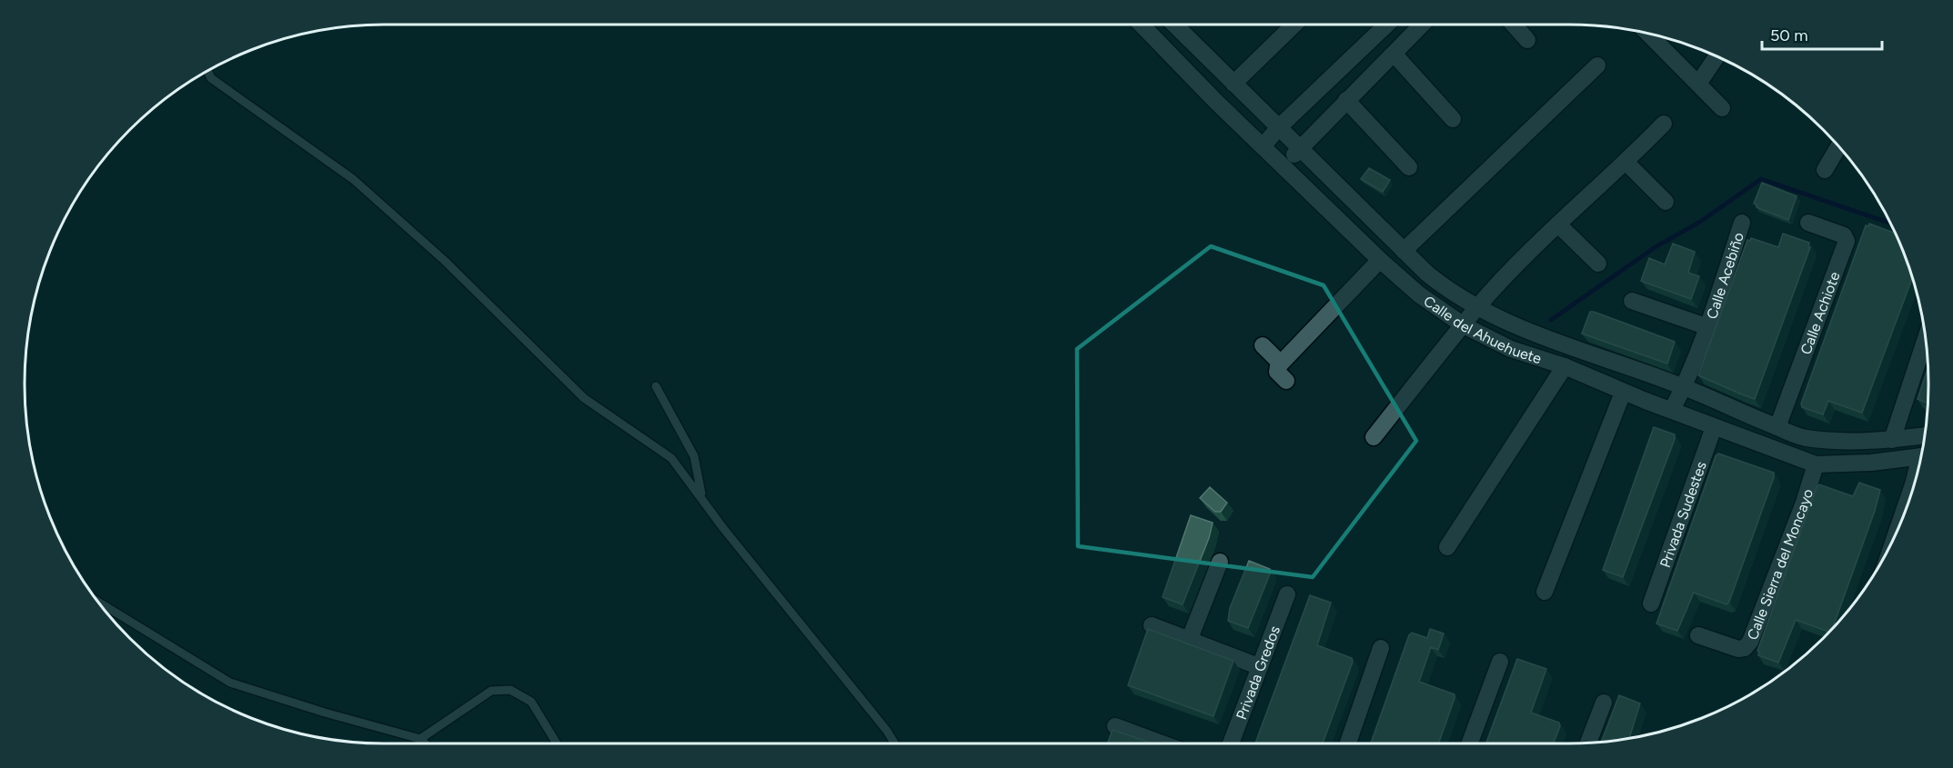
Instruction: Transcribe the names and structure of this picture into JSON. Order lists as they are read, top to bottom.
{
  "streets": {
    "street": [
      "Calle Acebiño",
      "Calle Achiote",
      "Calle del Ahuehuete",
      "Privada Sudestes",
      "Calle Sierra del Moncayo",
      "Privada Gredos"
    ]
  },
  "crossings": [
    ["Calle Acebiño", "Calle del Ahuehuete"],
    ["Calle Achiote", "Calle del Ahuehuete"],
    ["Calle del Ahuehuete", "Privada Sudestes"],
    ["Calle del Ahuehuete", "Calle Sierra del Moncayo"]
  ],
  "scale_bar": "50 m"
}
